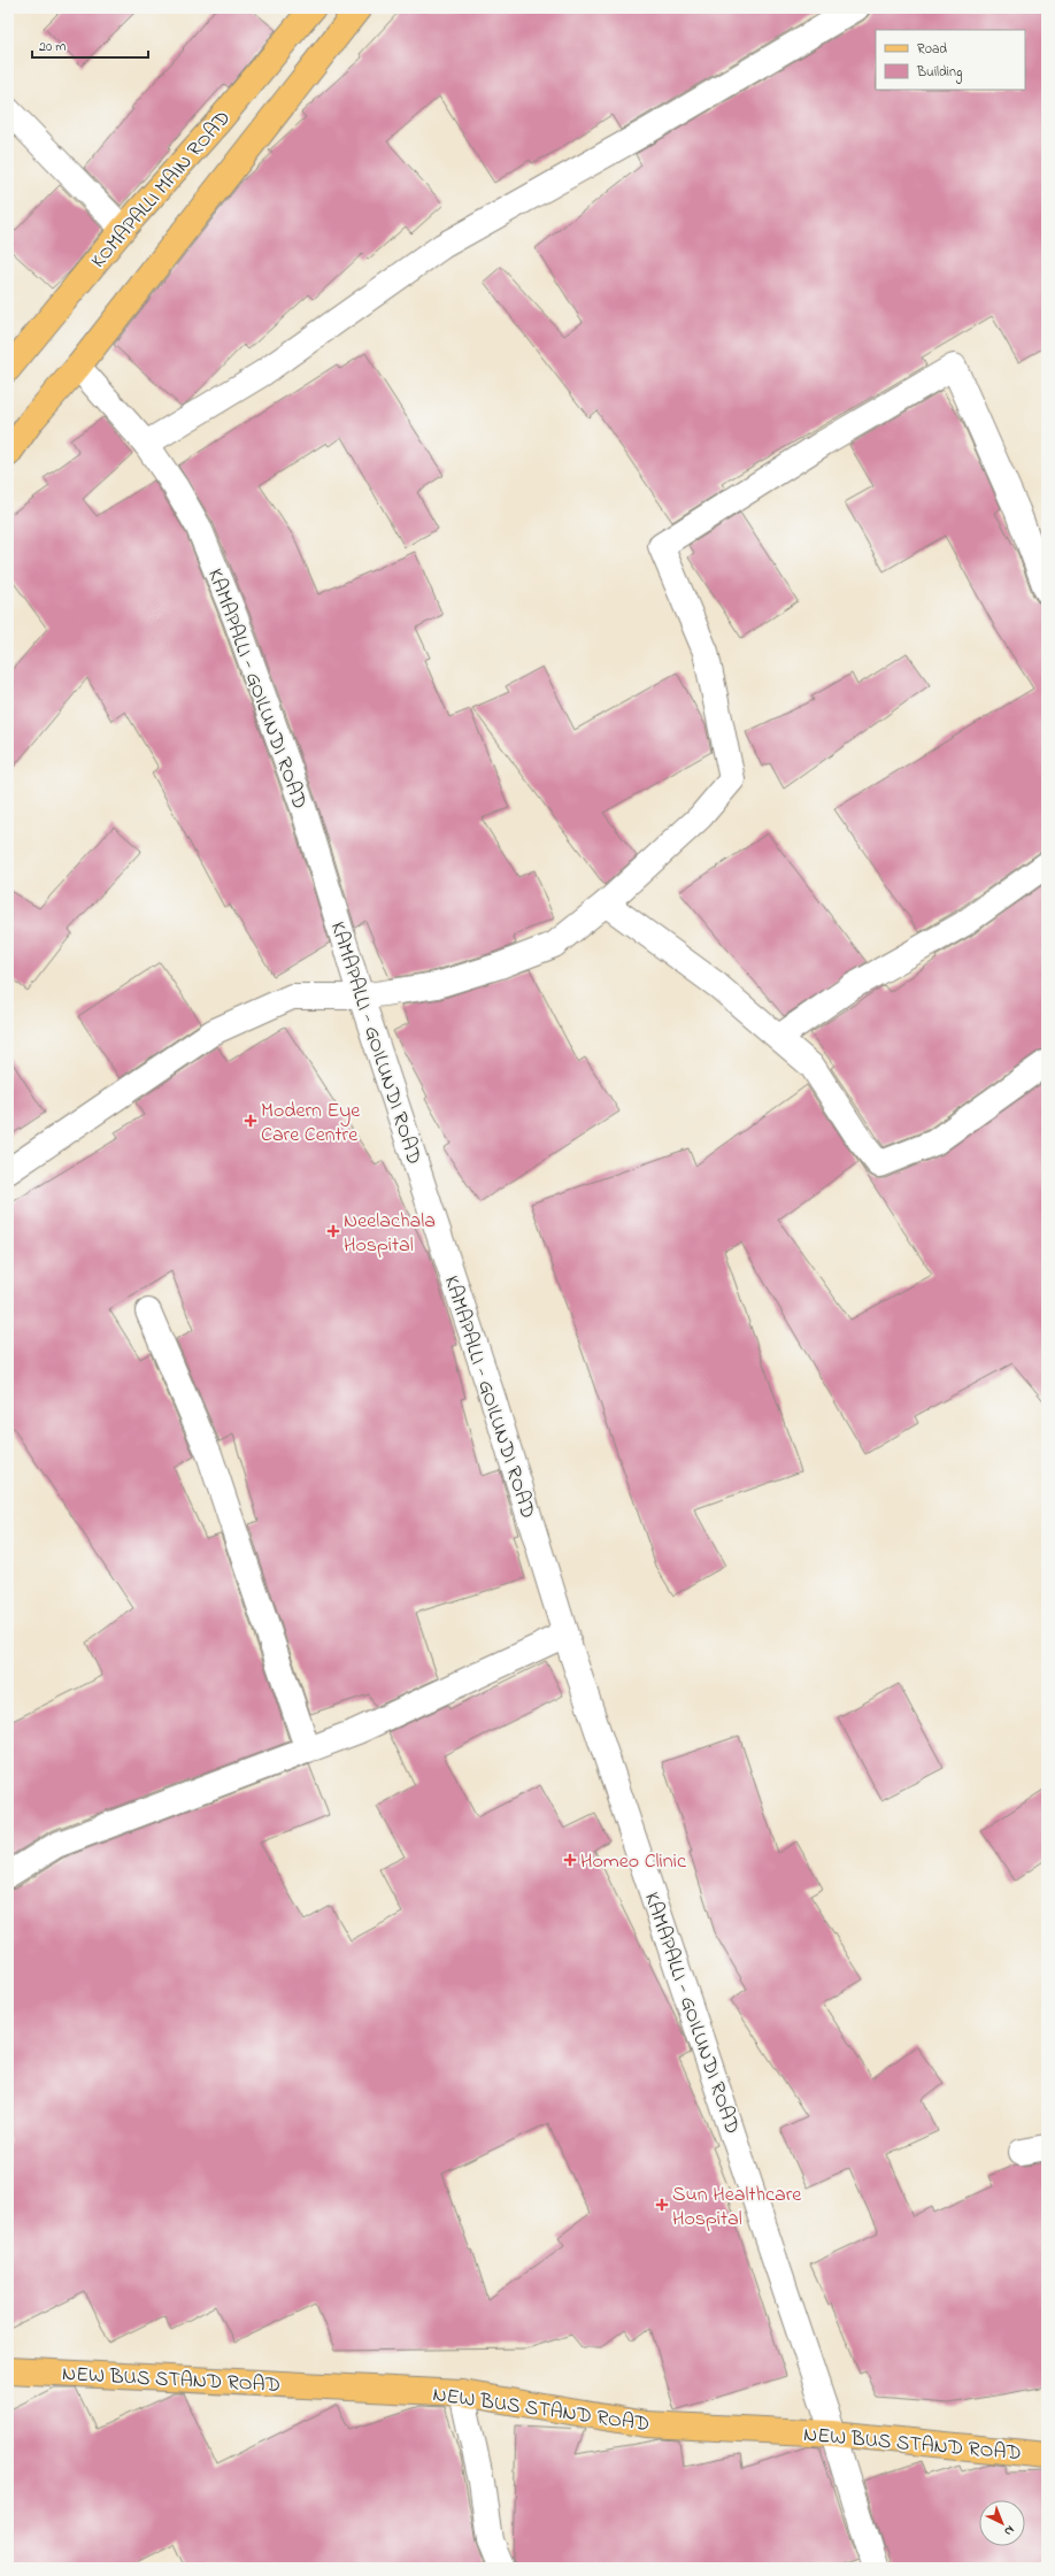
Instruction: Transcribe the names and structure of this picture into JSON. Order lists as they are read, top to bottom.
{
  "streets": {
    "main road": ["KOMAPALLI MAIN ROAD", "NEW BUS STAND ROAD"],
    "street": ["KAMAPALLI - GOILUNDI ROAD"]
  },
  "crossings": [
    ["KAMAPALLI - GOILUNDI ROAD", "NEW BUS STAND ROAD"]
  ],
  "places": {
    "health": [
      "Modern Eye Care Centre",
      "Neelachala Hospital",
      "Homeo Clinic",
      "Sun Healthcare Hospital"
    ]
  },
  "legend": ["Road", "Building"],
  "scale_bar": "20 m",
  "north": "bottom right"
}
